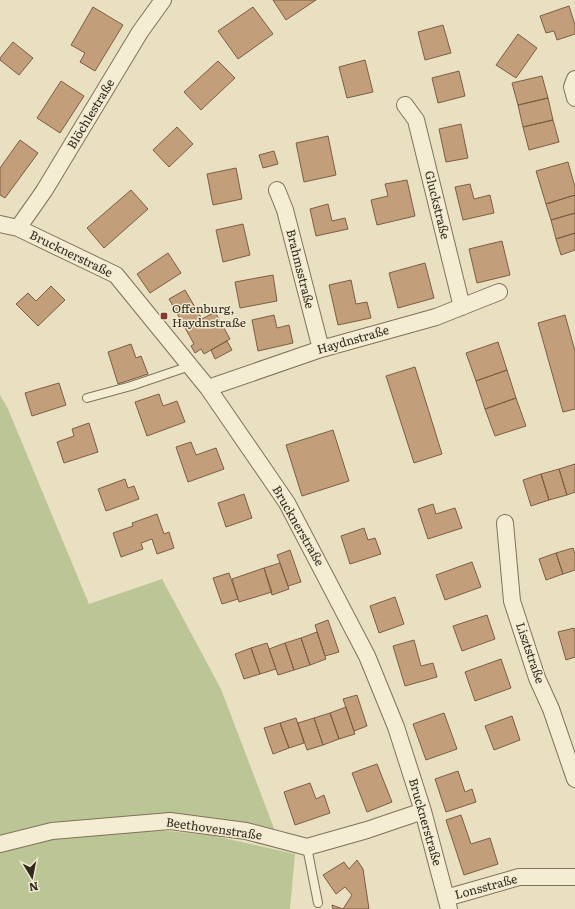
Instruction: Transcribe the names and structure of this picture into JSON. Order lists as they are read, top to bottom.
{
  "streets": {
    "street": [
      "Blöchlestraße",
      "Gluckstraße",
      "Brucknerstraße",
      "Brahmsstraße",
      "Haydnstraße",
      "Lisztstraße",
      "Beethovenstraße",
      "Lonsstraße"
    ]
  },
  "crossings": [
    ["Blöchlestraße", "Brucknerstraße"],
    ["Gluckstraße", "Haydnstraße"],
    ["Brucknerstraße", "Haydnstraße"],
    ["Brucknerstraße", "Lonsstraße"],
    ["Brahmsstraße", "Haydnstraße"]
  ],
  "places": {
    "transit": ["Offenburg, Haydnstraße"]
  },
  "north": "bottom"
}
